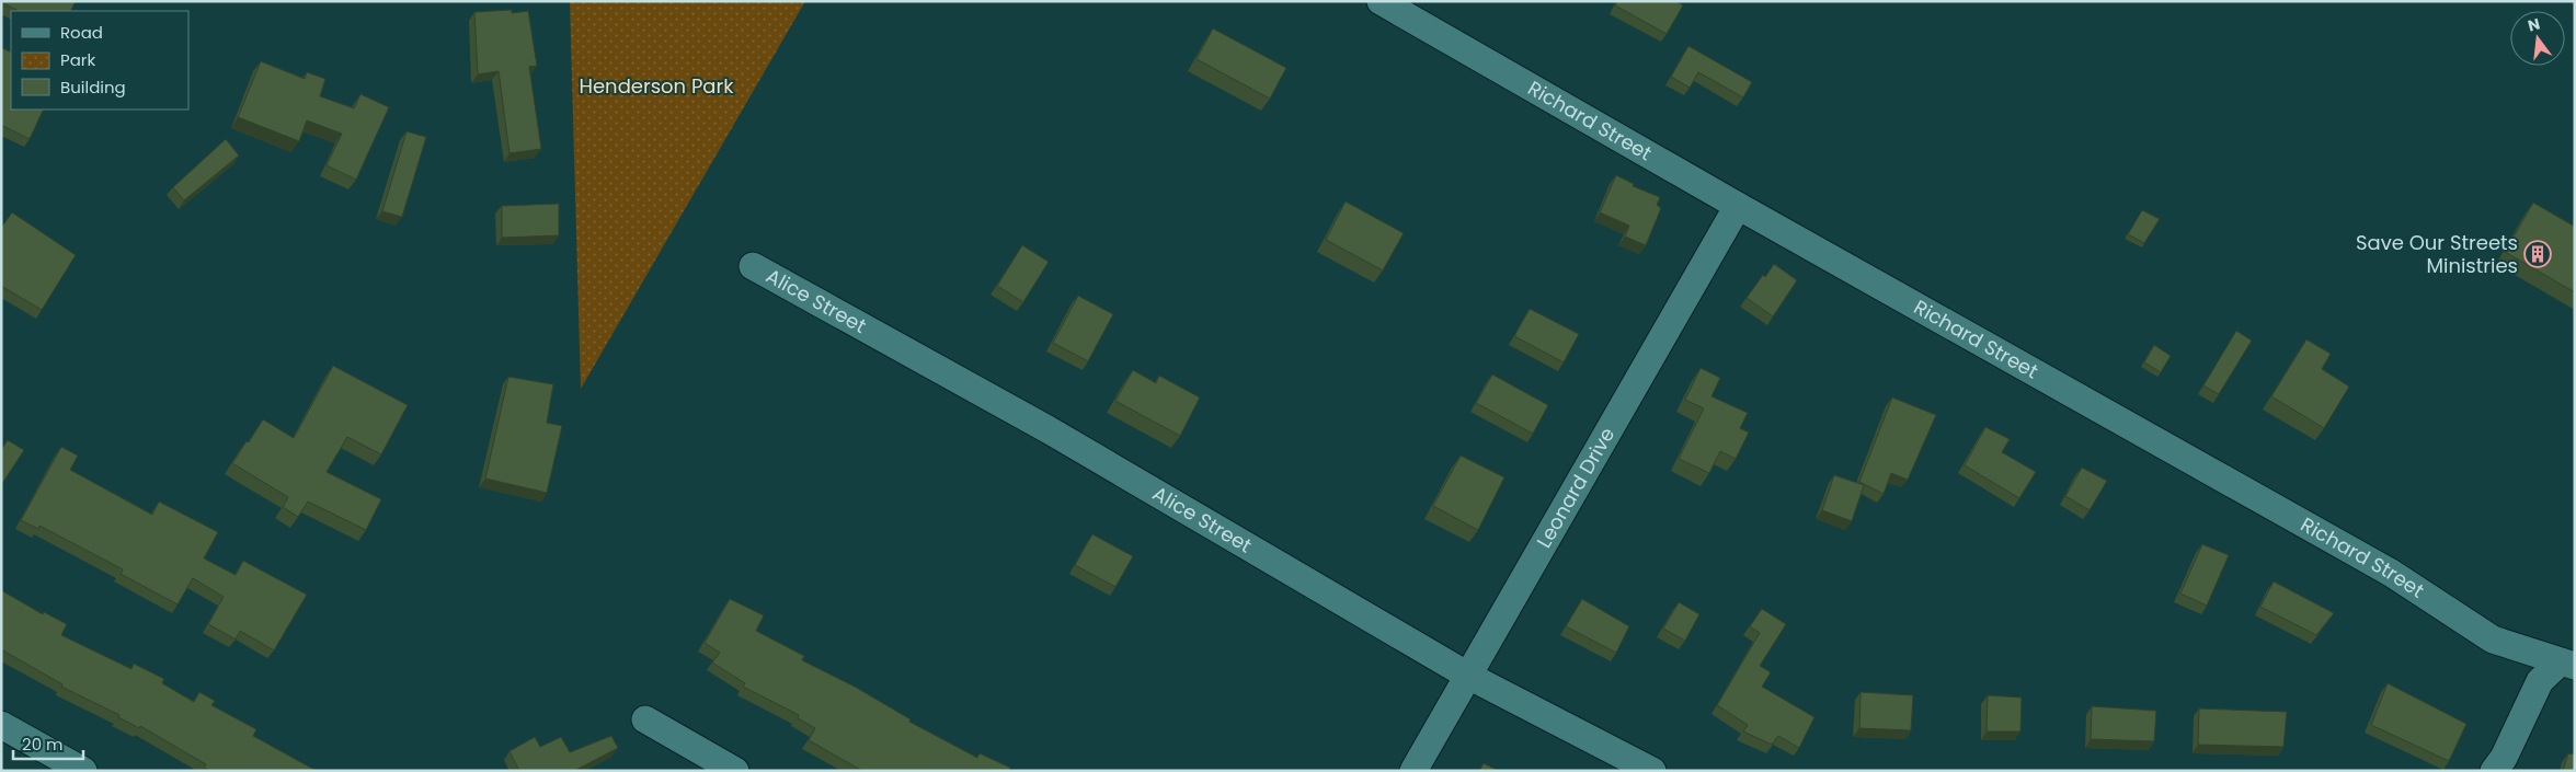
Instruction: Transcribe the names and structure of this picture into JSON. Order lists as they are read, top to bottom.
{
  "streets": {
    "street": ["Richard Street", "Alice Street", "Leonard Drive"]
  },
  "crossings": [
    ["Richard Street", "Leonard Drive"],
    ["Alice Street", "Leonard Drive"]
  ],
  "parks": ["Henderson Park"],
  "places": {
    "building": ["Save Our Streets Ministries"]
  },
  "legend": ["Road", "Park", "Building"],
  "scale_bar": "20 m",
  "north": "top"
}
